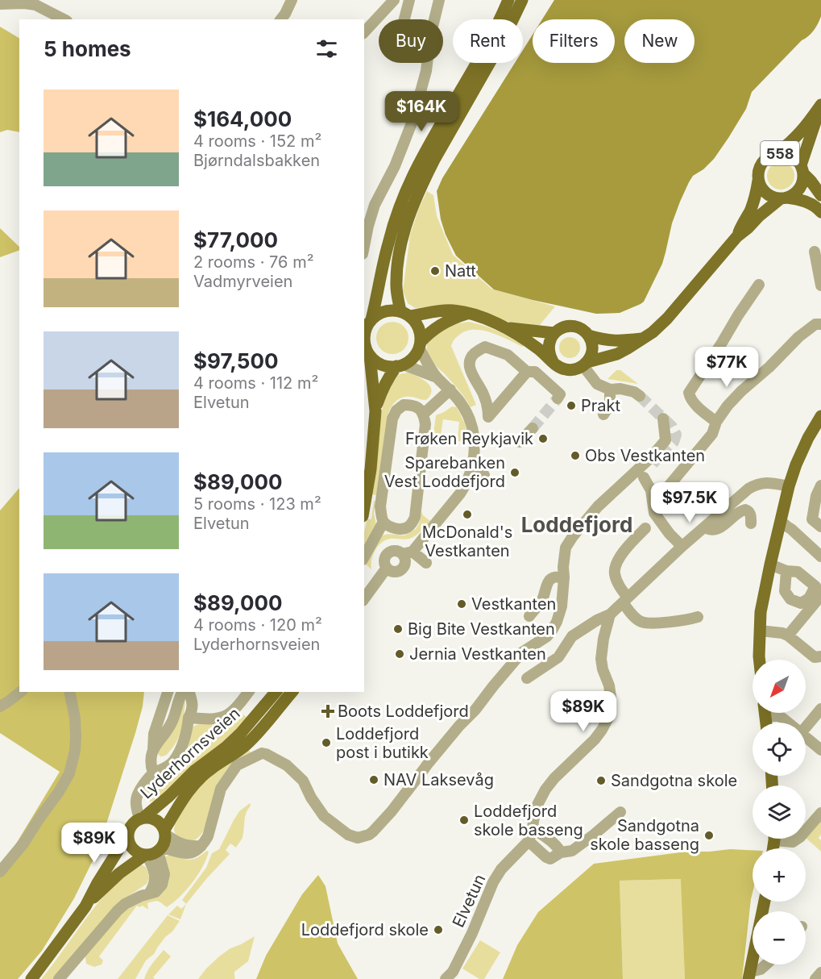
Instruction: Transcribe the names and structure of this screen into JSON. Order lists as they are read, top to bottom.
{
  "streets": {
    "main road": ["558", "Lyderhornsveien"],
    "street": ["Elvetun"]
  },
  "districts": ["Loddefjord"],
  "places": {
    "other": [
      "Natt",
      "Prakt",
      "Frøken Reykjavik",
      "Obs Vestkanten",
      "Sparebanken Vest Loddefjord",
      "McDonald's Vestkanten",
      "Vestkanten",
      "Big Bite Vestkanten",
      "Jernia Vestkanten",
      "Loddefjord post i butikk",
      "NAV Laksevåg",
      "Sandgotna skole",
      "Loddefjord skole basseng",
      "Sandgotna skole basseng",
      "Loddefjord skole"
    ],
    "health": ["Boots Loddefjord"]
  },
  "north": "bottom left",
  "page": {
    "chip": [
      "Buy",
      "Rent",
      "Filters",
      "New"
    ],
    "heading": "5 homes",
    "list": [
      {
        "name": "$164,000",
        "note": "4 rooms · 152 m² · Bjørndalsbakken"
      },
      {
        "name": "$77,000",
        "note": "2 rooms · 76 m² · Vadmyrveien"
      },
      {
        "name": "$97,500",
        "note": "4 rooms · 112 m² · Elvetun"
      },
      {
        "name": "$89,000",
        "note": "5 rooms · 123 m² · Elvetun"
      },
      {
        "name": "$89,000",
        "note": "4 rooms · 120 m² · Lyderhornsveien"
      }
    ],
    "price": [
      "$164K",
      "$77K",
      "$97.5K",
      "$89K",
      "$89K"
    ],
    "map_buttons": ["+", "−"]
  }
}
